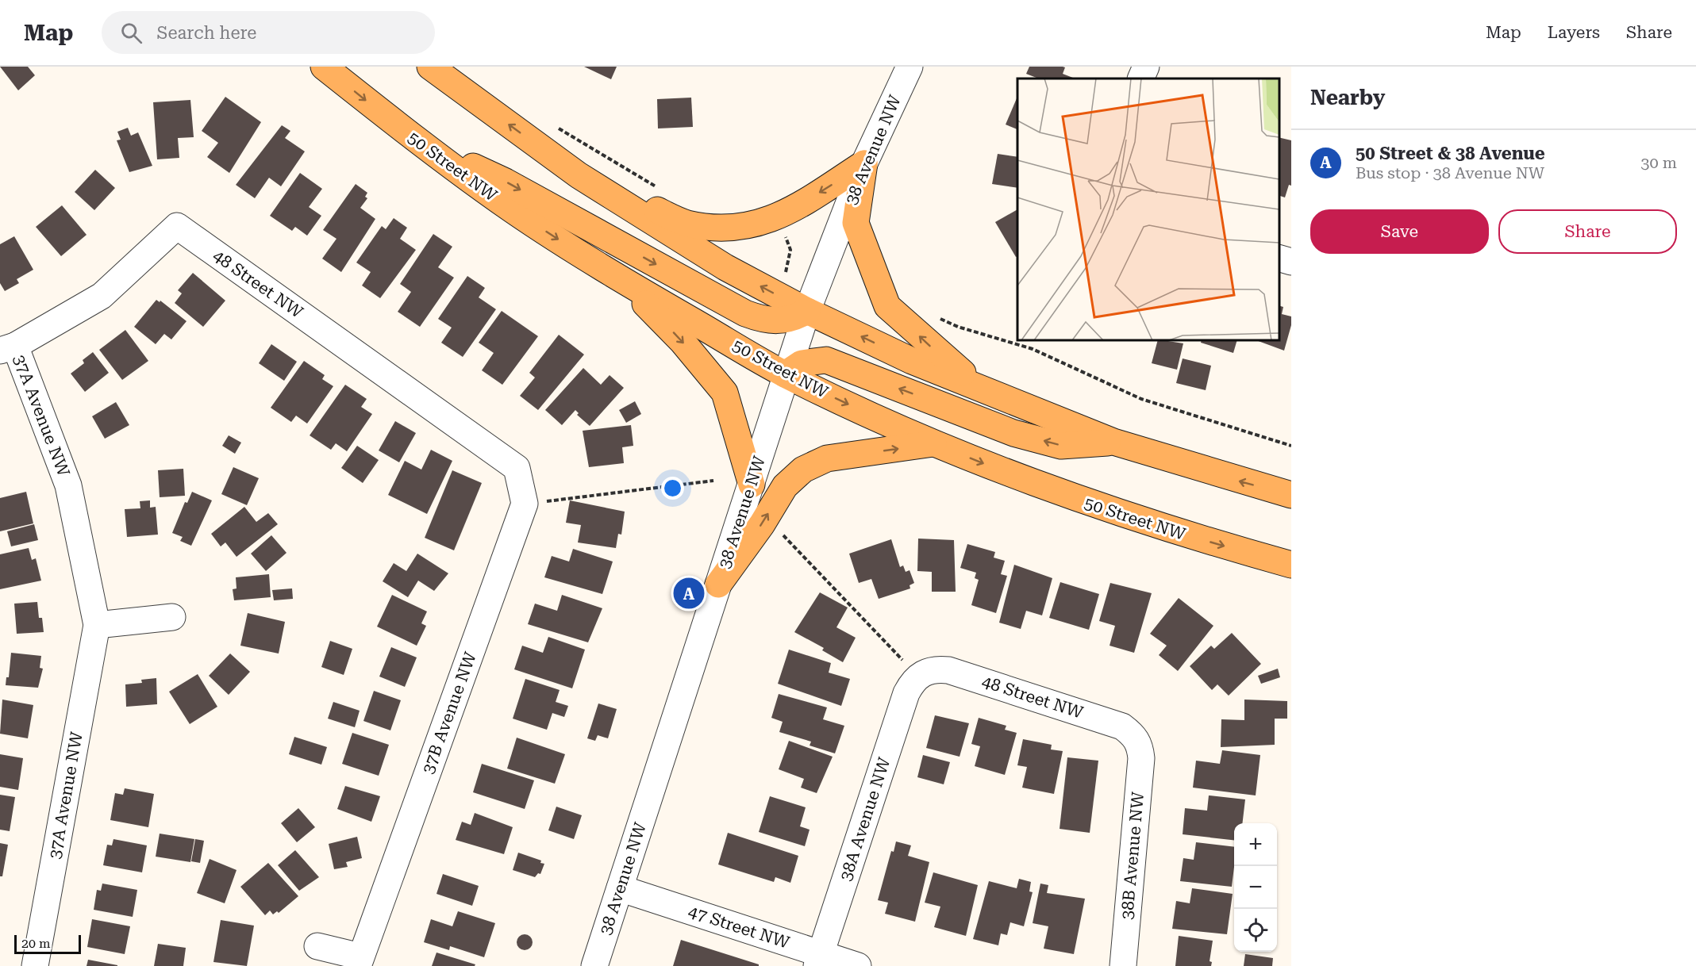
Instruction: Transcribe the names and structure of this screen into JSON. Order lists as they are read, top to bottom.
{
  "streets": {
    "main road": ["50 Street NW"],
    "street": [
      "38 Avenue NW",
      "48 Street NW",
      "37A Avenue NW",
      "37B Avenue NW",
      "38A Avenue NW",
      "38B Avenue NW",
      "47 Street NW"
    ]
  },
  "crossings": [
    ["38 Avenue NW", "50 Street NW"],
    ["38 Avenue NW", "47 Street NW"],
    ["48 Street NW", "37A Avenue NW"],
    ["48 Street NW", "37B Avenue NW"],
    ["48 Street NW", "38A Avenue NW"],
    ["48 Street NW", "38B Avenue NW"],
    ["38A Avenue NW", "47 Street NW"]
  ],
  "scale_bar": "20 m",
  "page": {
    "header": "Map",
    "search": "Search here",
    "nav": ["Map", "Layers", "Share"],
    "heading": "Nearby",
    "list": [
      {
        "mark": "A",
        "name": "50 Street & 38 Avenue",
        "note": "Bus stop · 38 Avenue NW",
        "value": "30 m"
      }
    ],
    "buttons": ["Save", "Share"],
    "pins": "A",
    "map_buttons": ["+", "−"],
    "scale": "20 m"
  }
}
